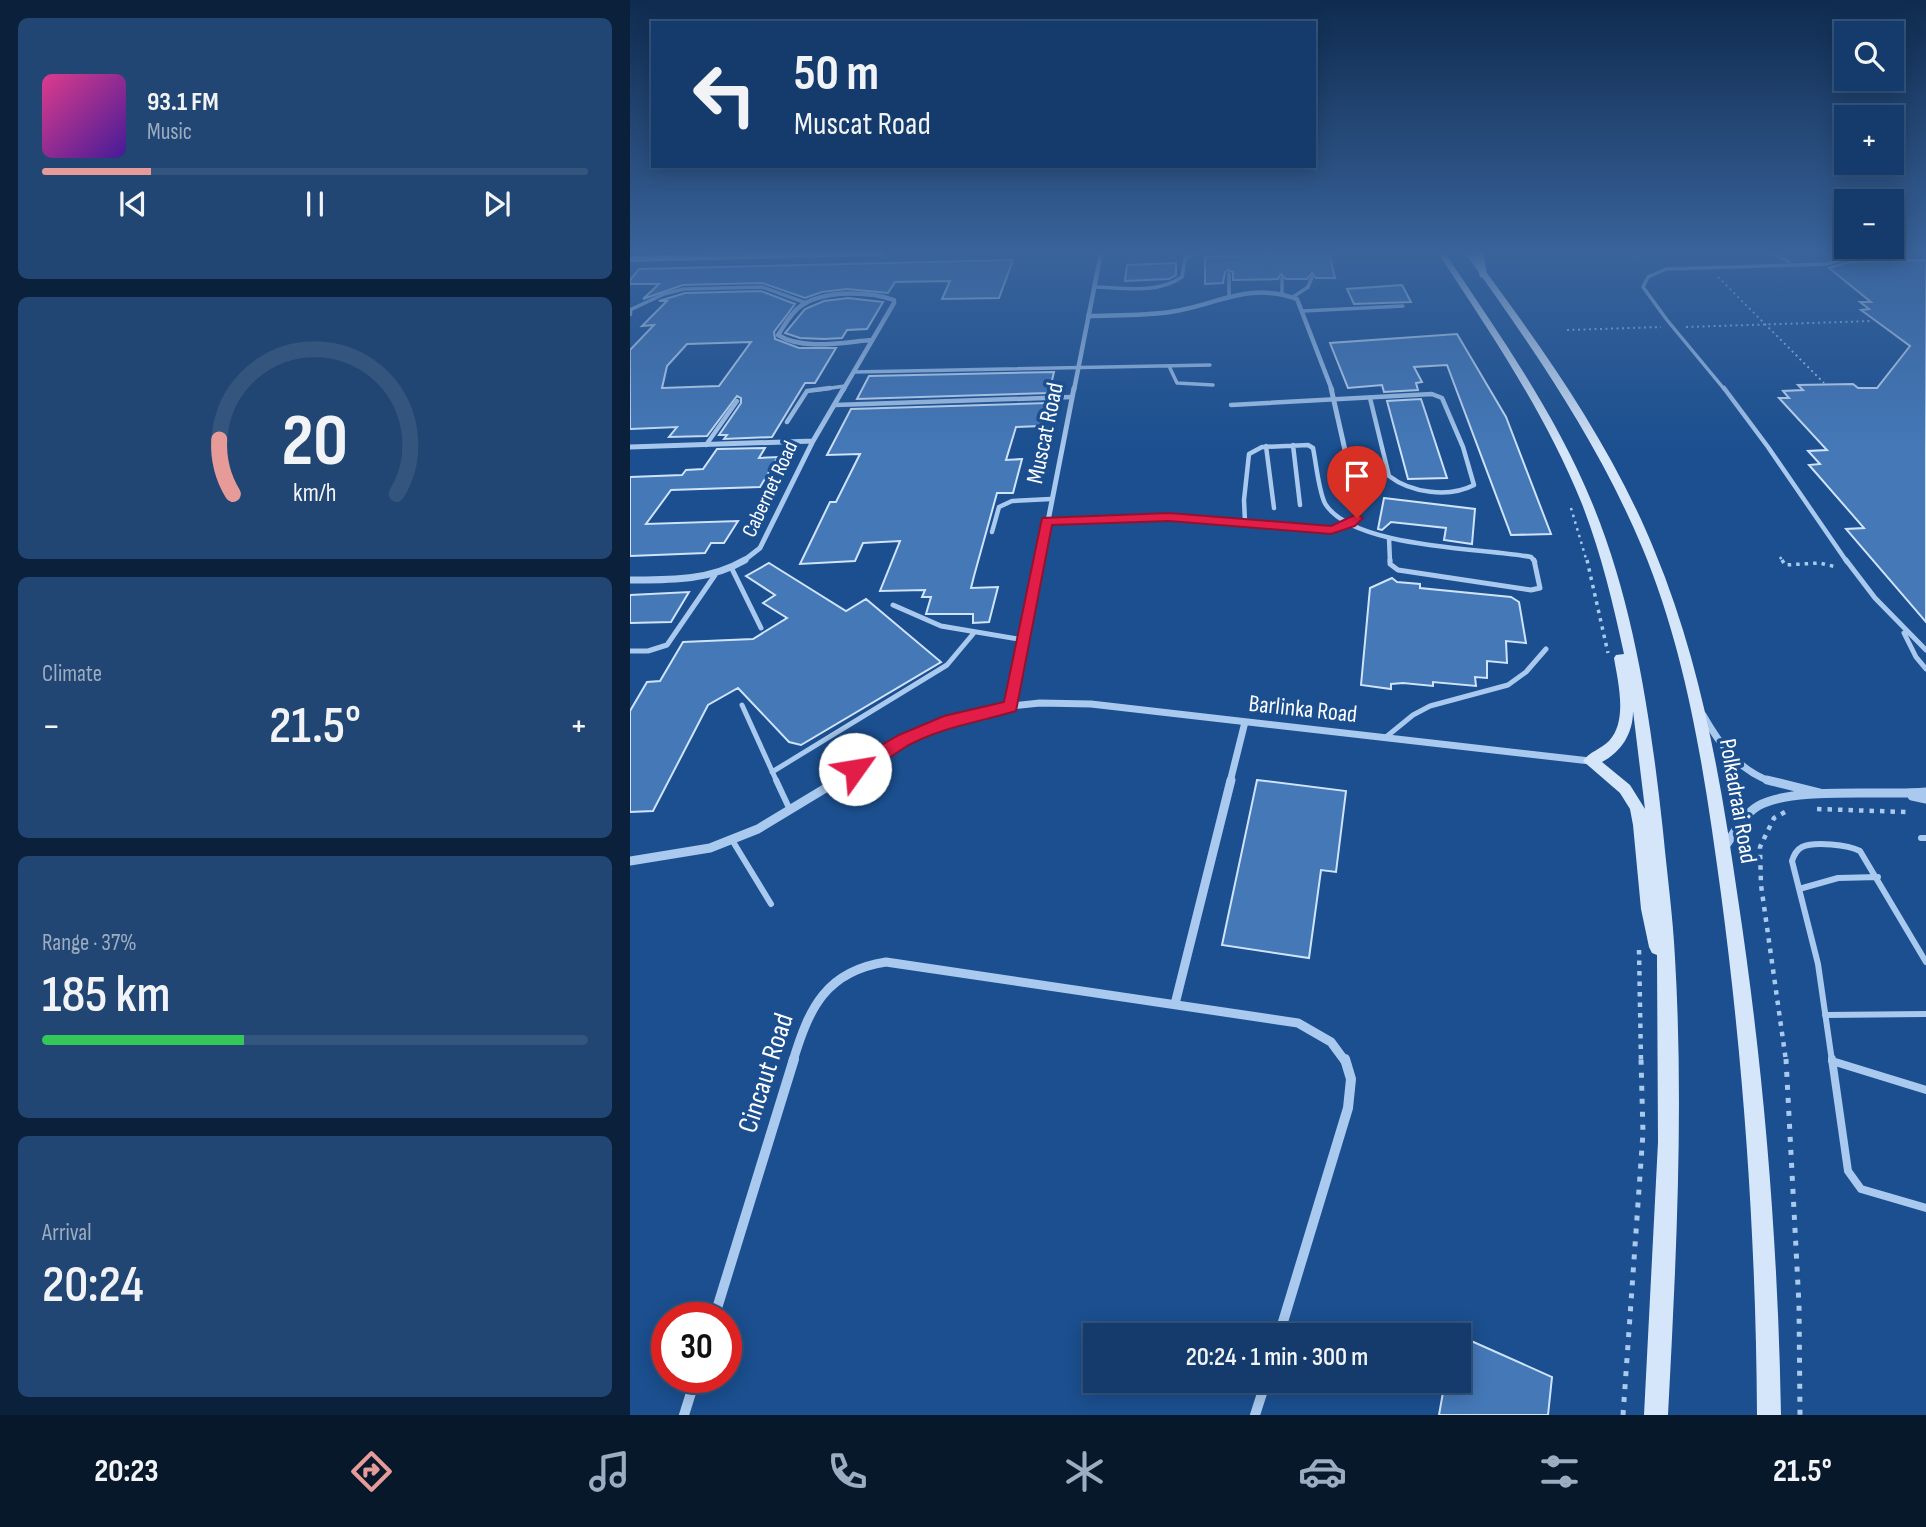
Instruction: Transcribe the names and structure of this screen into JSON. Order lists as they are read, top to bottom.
{
  "streets": {
    "main road": ["Polkadraai Road"],
    "street": [
      "Muscat Road",
      "Cabernet Road",
      "Barlinka Road",
      "Cincaut Road"
    ]
  },
  "crossings": [
    ["Muscat Road", "Barlinka Road"]
  ],
  "page": {
    "map_buttons": ["+", "−"],
    "turn": ["50 m", "Muscat Road"],
    "song": ["93.1 FM", "Music"],
    "tile": [
      "Climate",
      ["Range · 37%", "185 km"],
      ["Arrival", "20:24"]
    ],
    "heat": ["−", "21.5°", "+"],
    "limit": "30",
    "trip": "20:24 · 1 min · 300 m",
    "tabs": ["20:23", "21.5°"],
    "gauge": ["20", "km/h"]
  }
}
